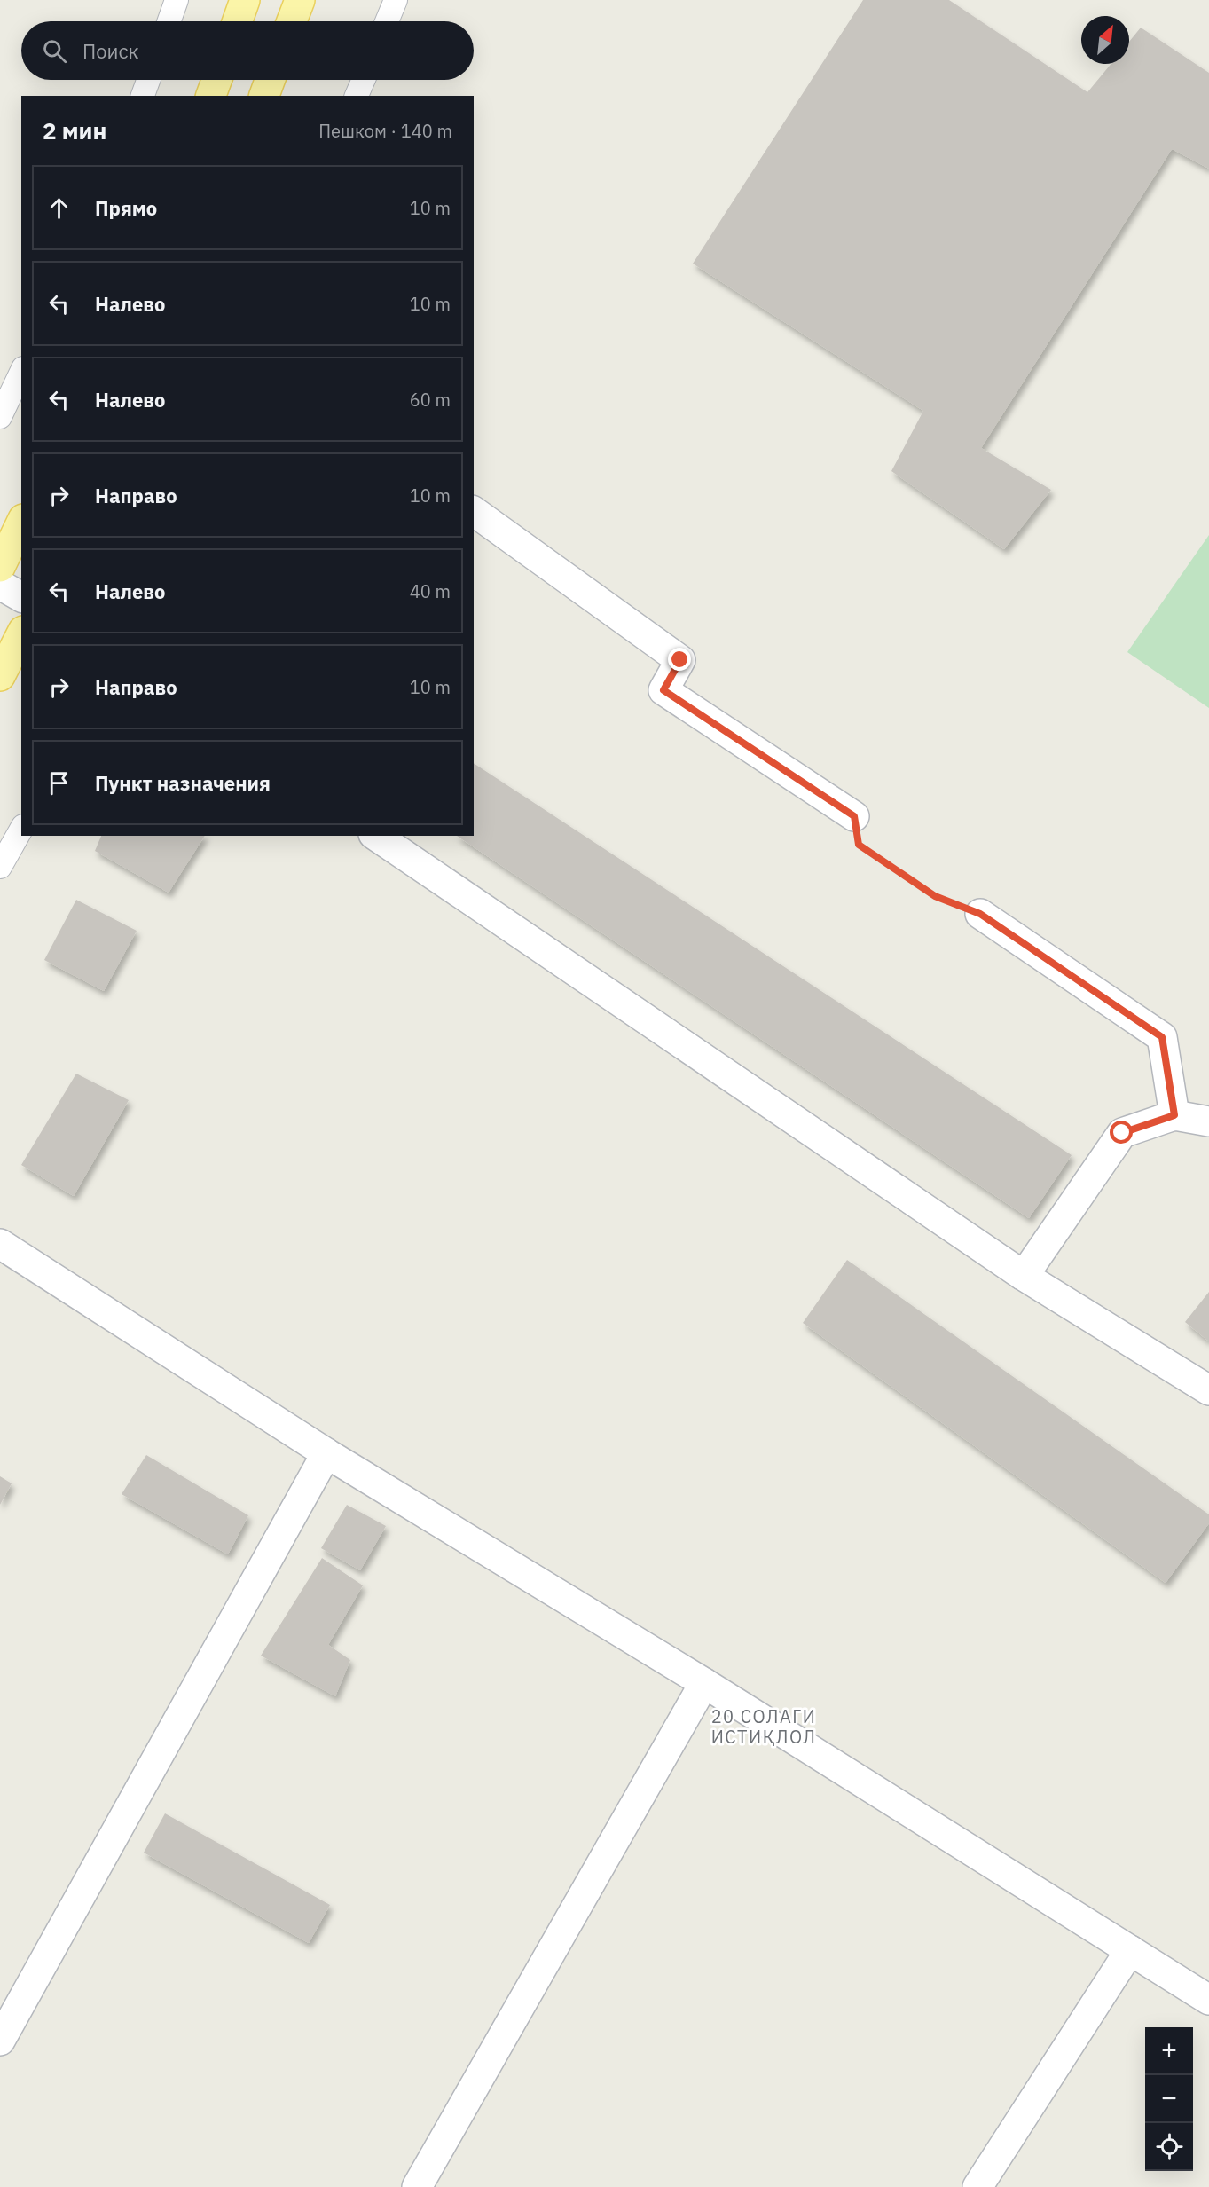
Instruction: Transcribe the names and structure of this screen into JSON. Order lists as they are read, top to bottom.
{
  "districts": ["20 СОЛАГИ ИСТИҚЛОЛ"],
  "north": "top right",
  "page": {
    "search": "Поиск",
    "heading": ["2 мин", "Пешком · 140 m"],
    "list": [
      ["Прямо", "10 m"],
      ["Налево", "10 m"],
      ["Налево", "60 m"],
      ["Направо", "10 m"],
      ["Налево", "40 m"],
      ["Направо", "10 m"],
      "Пункт назначения"
    ],
    "map_buttons": ["+", "−"]
  }
}
